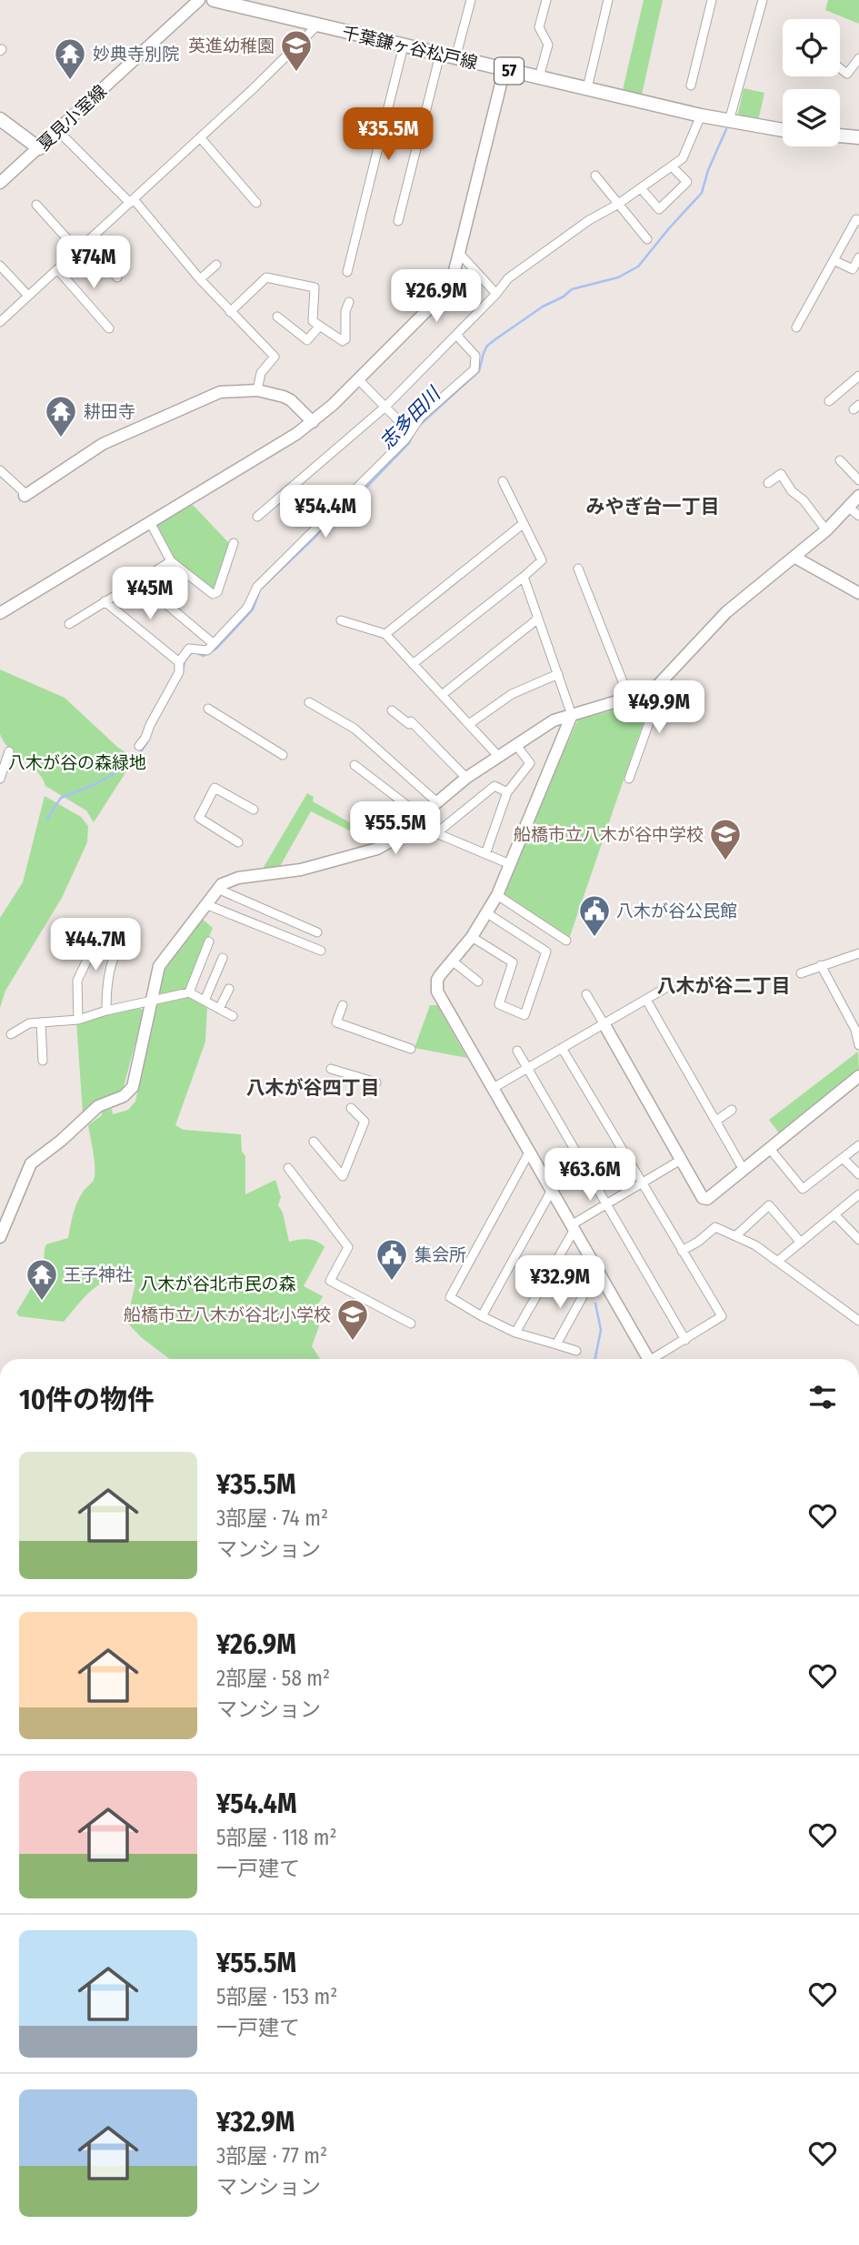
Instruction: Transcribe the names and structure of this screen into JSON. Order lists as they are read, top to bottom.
{
  "streets": {
    "main road": ["千葉鎌ヶ谷松戸線", "57"],
    "street": ["夏見小室線"]
  },
  "districts": ["みやぎ台一丁目", "八木が谷二丁目", "八木が谷四丁目"],
  "water": ["志多田川"],
  "parks": ["八木が谷の森緑地", "八木が谷北市民の森"],
  "places": {
    "school or university": ["英進幼稚園", "船橋市立八木が谷中学校", "船橋市立八木が谷北小学校"],
    "temple": ["妙典寺別院", "耕田寺", "王子神社"],
    "public building": ["八木が谷公民館", "集会所"]
  },
  "page": {
    "price": [
      "¥35.5M",
      "¥74M",
      "¥26.9M",
      "¥54.4M",
      "¥45M",
      "¥49.9M",
      "¥55.5M",
      "¥44.7M",
      "¥63.6M",
      "¥32.9M"
    ],
    "heading": "10件の物件",
    "list": [
      {
        "name": "¥35.5M",
        "note": "3部屋 · 74 m² · マンション"
      },
      {
        "name": "¥26.9M",
        "note": "2部屋 · 58 m² · マンション"
      },
      {
        "name": "¥54.4M",
        "note": "5部屋 · 118 m² · 一戸建て"
      },
      {
        "name": "¥55.5M",
        "note": "5部屋 · 153 m² · 一戸建て"
      },
      {
        "name": "¥32.9M",
        "note": "3部屋 · 77 m² · マンション"
      }
    ]
  }
}
